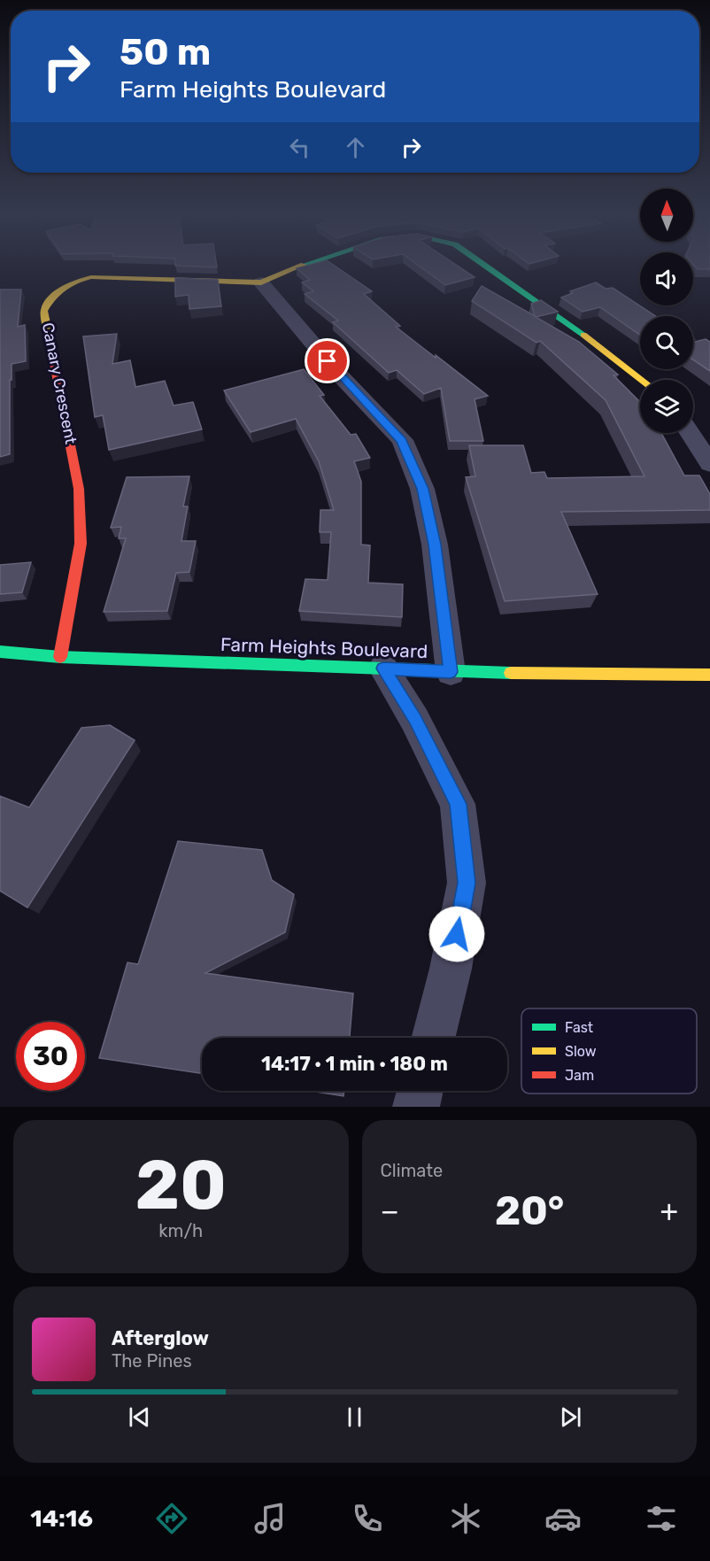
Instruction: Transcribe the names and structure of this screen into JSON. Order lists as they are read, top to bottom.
{
  "streets": {
    "street": ["Canary Crescent", "Farm Heights Boulevard"]
  },
  "crossings": [
    ["Canary Crescent", "Farm Heights Boulevard"]
  ],
  "legend": ["Fast", "Slow", "Jam"],
  "north": "top",
  "page": {
    "turn": ["50 m", "Farm Heights Boulevard"],
    "limit": "30",
    "trip": "14:17 · 1 min · 180 m",
    "tile": [
      ["20", "km/h"],
      "Climate"
    ],
    "heat": ["−", "20°", "+"],
    "song": ["Afterglow", "The Pines"],
    "tabs": "14:16"
  }
}
